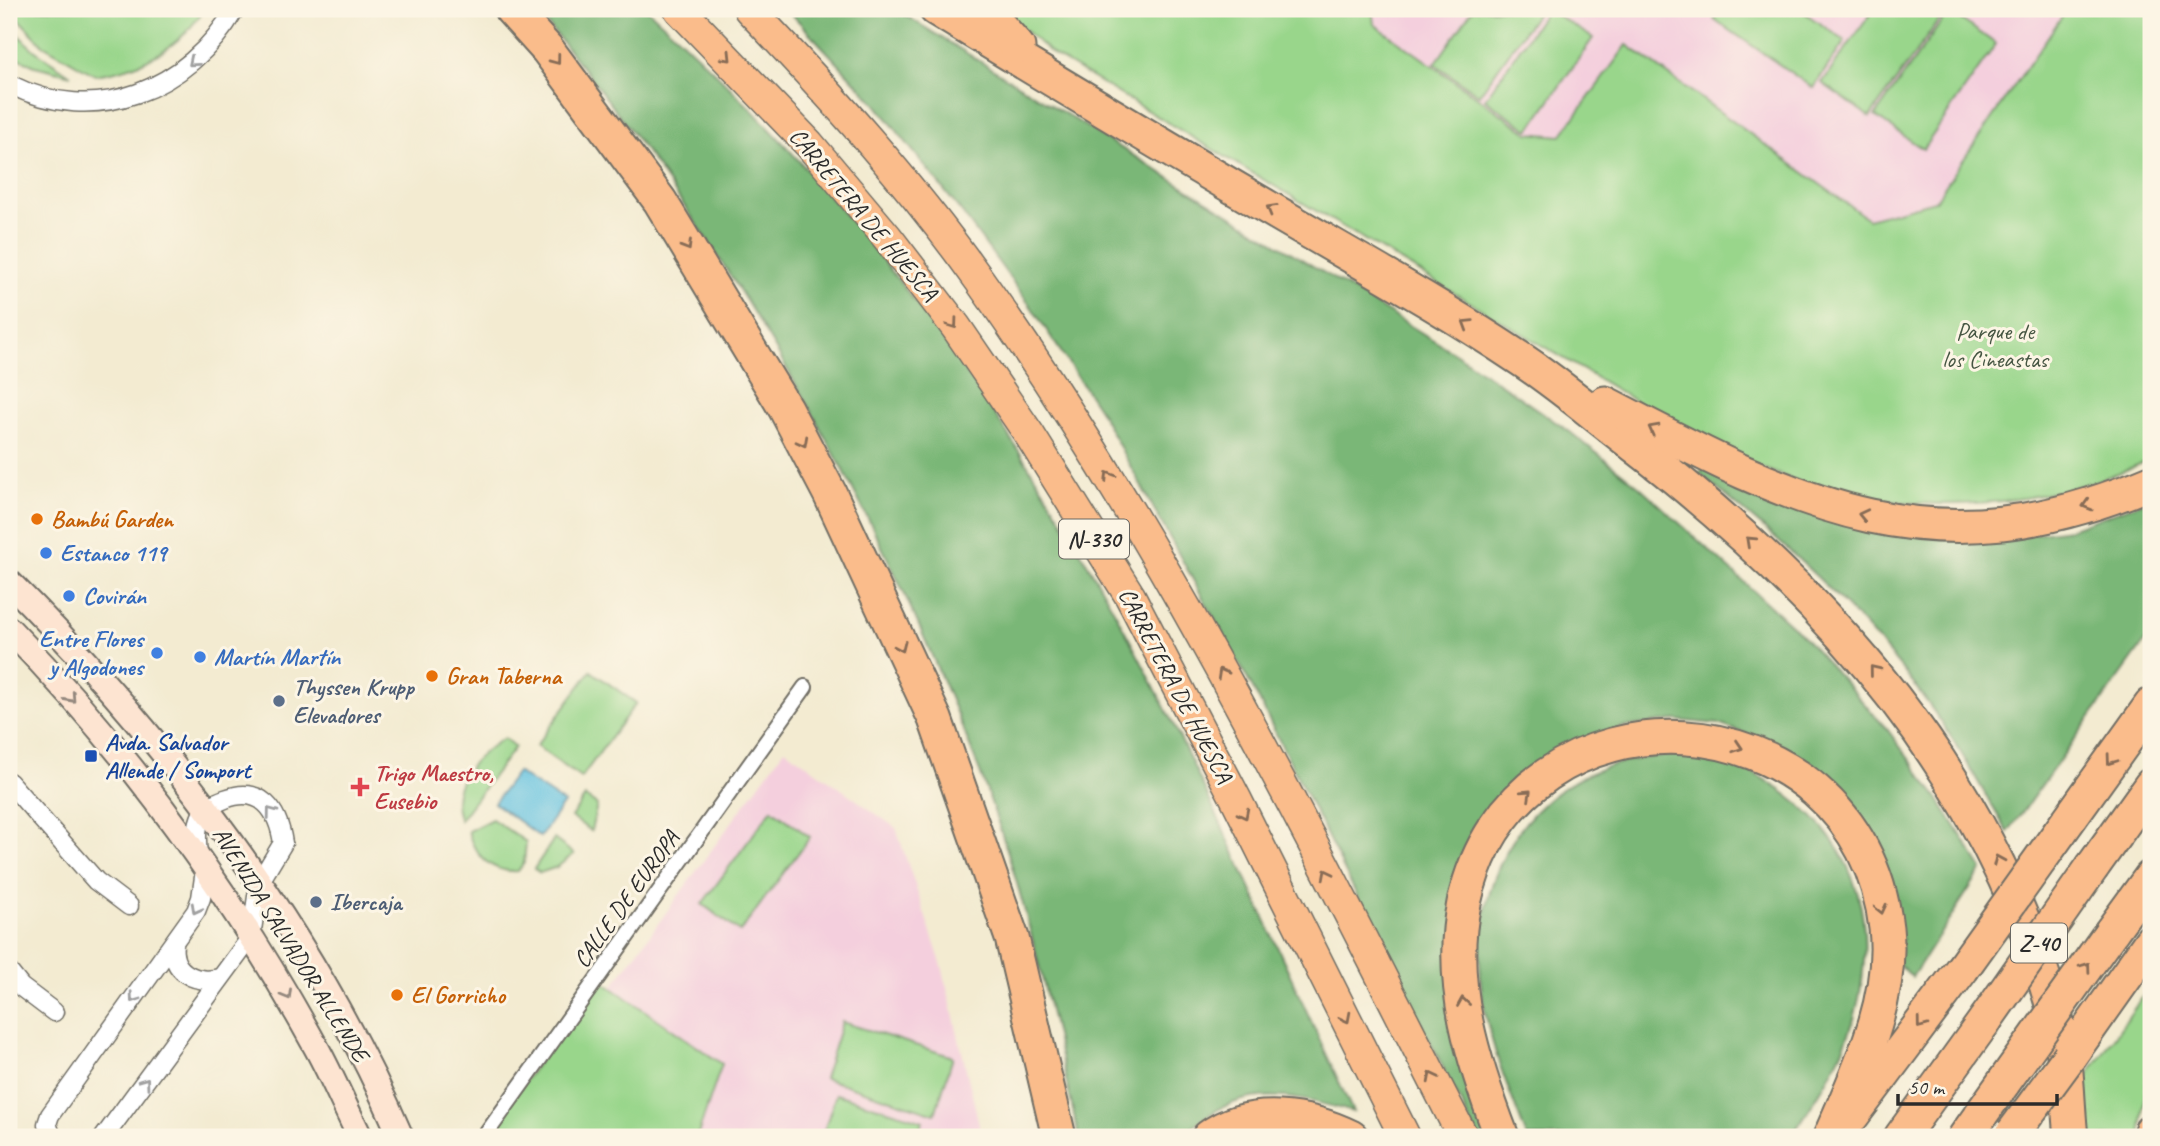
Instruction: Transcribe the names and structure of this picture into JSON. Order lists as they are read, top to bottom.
{
  "streets": {
    "highway": ["CARRETERA DE HUESCA", "N-330", "Z-40"],
    "main road": ["AVENIDA SALVADOR ALLENDE"],
    "street": ["CALLE DE EUROPA"]
  },
  "parks": ["Parque de los Cineastas"],
  "places": {
    "other": [
      "Bambú Garden",
      "Estanco 119",
      "Covirán",
      "Entre Flores y Algodones",
      "Martín Martín",
      "Gran Taberna",
      "Thyssen Krupp Elevadores",
      "Ibercaja",
      "El Gorricho"
    ],
    "transit": ["Avda. Salvador Allende / Somport"],
    "health": ["Trigo Maestro, Eusebio"]
  },
  "scale_bar": "50 m"
}
